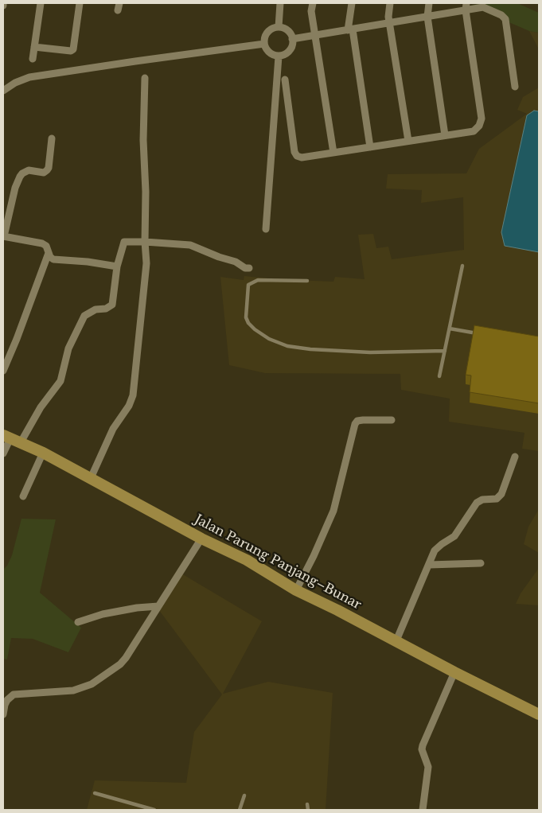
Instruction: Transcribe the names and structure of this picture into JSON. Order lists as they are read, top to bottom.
{
  "streets": {
    "main road": ["Jalan Parung Panjang–Bunar"]
  }
}
